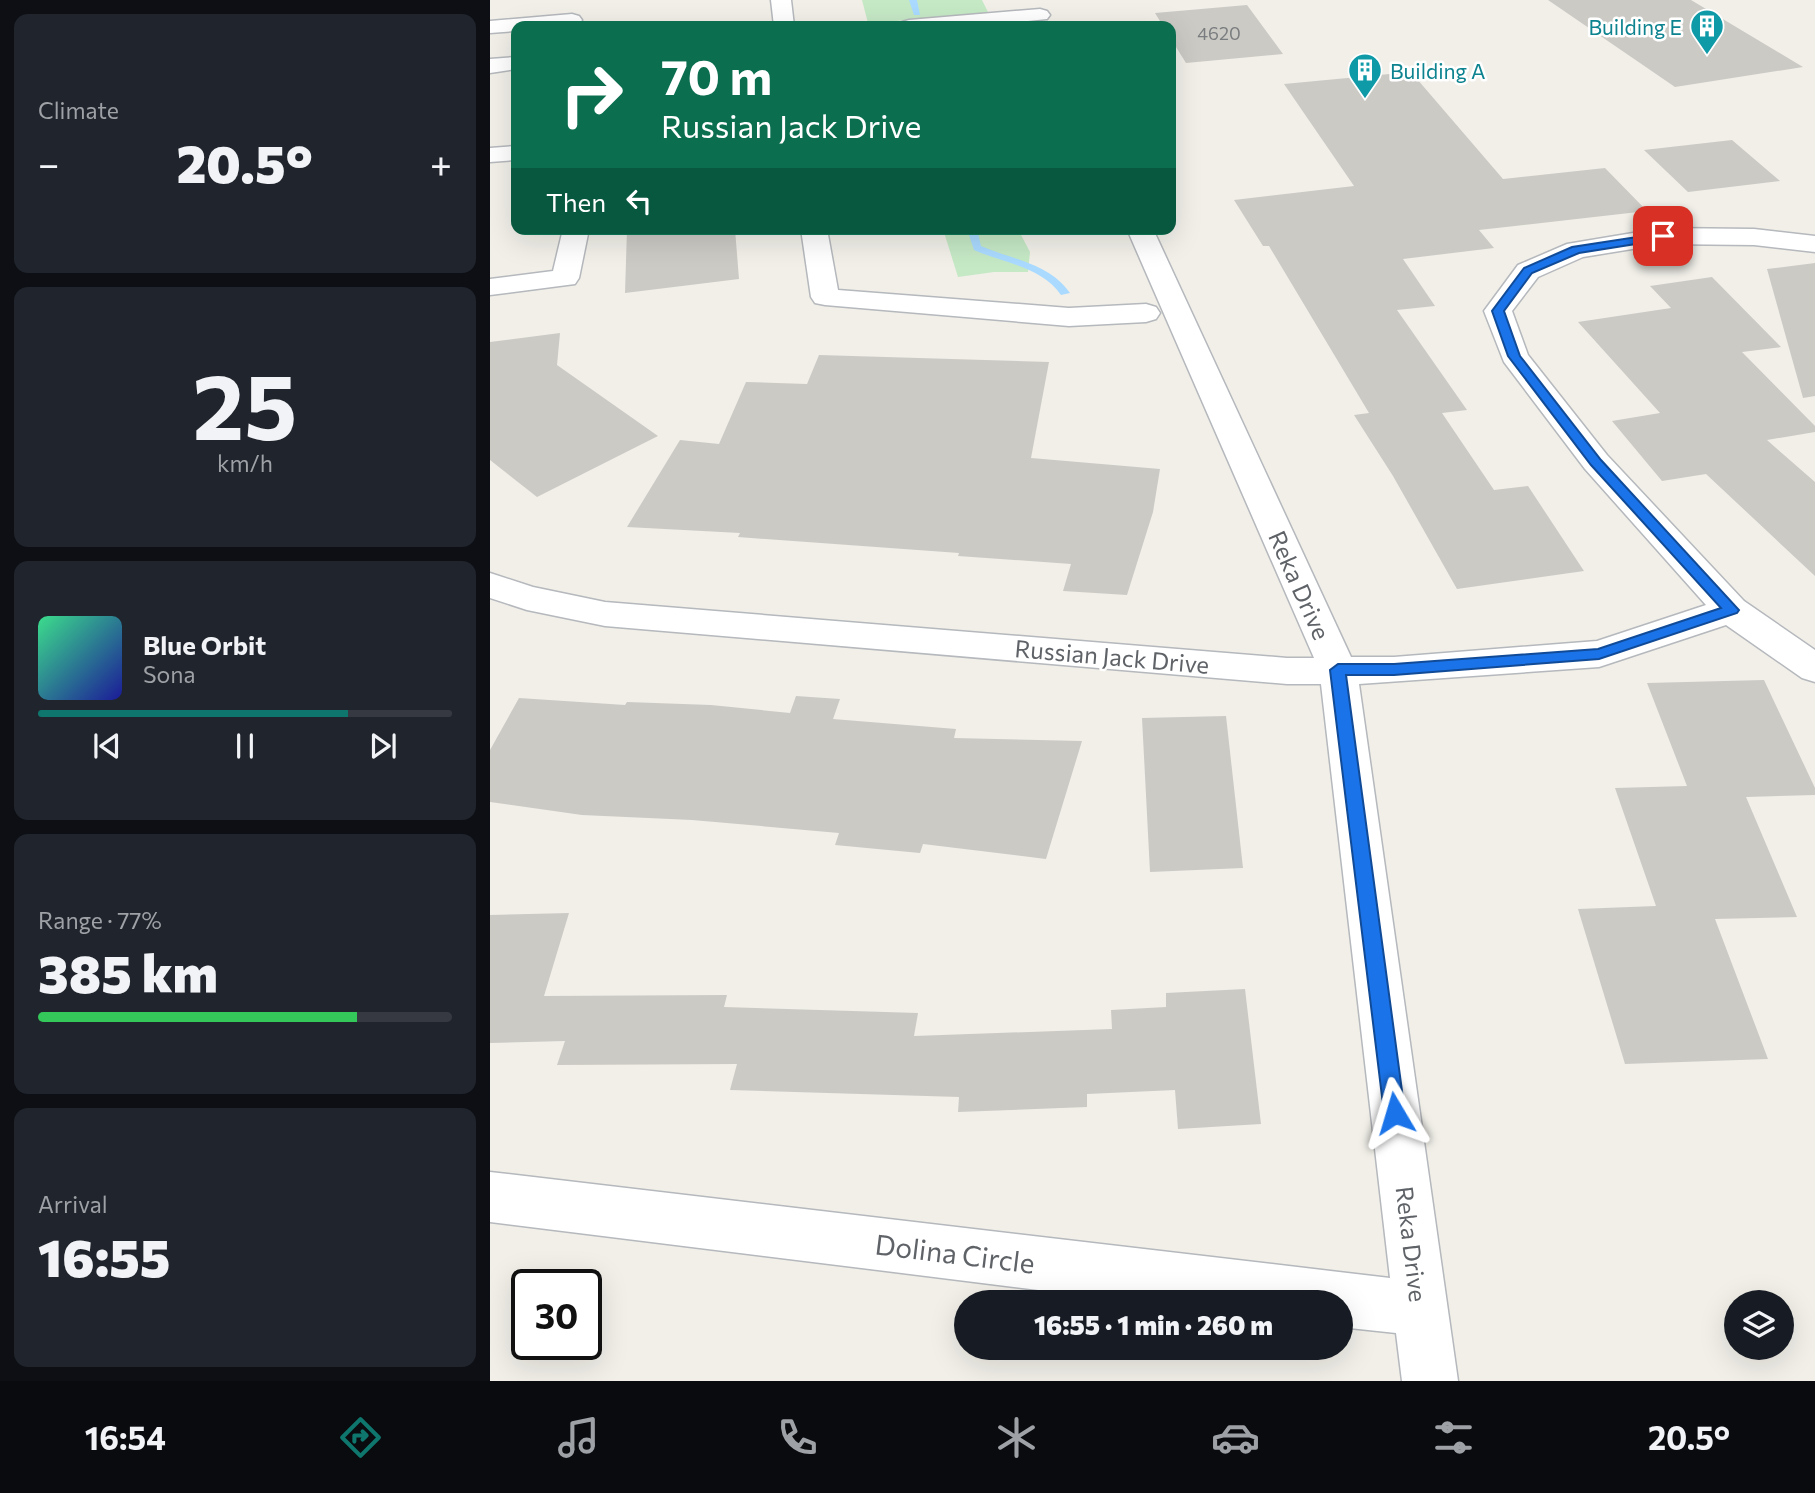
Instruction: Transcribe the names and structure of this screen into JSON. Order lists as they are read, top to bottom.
{
  "streets": {
    "street": ["Reka Drive", "Russian Jack Drive", "Dolina Circle"]
  },
  "crossings": [
    ["Reka Drive", "Russian Jack Drive"],
    ["Reka Drive", "Dolina Circle"]
  ],
  "places": {
    "building": ["Building E", "Building A"]
  },
  "house_numbers": ["4620"],
  "page": {
    "tile": [
      "Climate",
      ["25", "km/h"],
      ["Range · 77%", "385 km"],
      ["Arrival", "16:55"]
    ],
    "turn": ["70 m", "Russian Jack Drive"],
    "heat": ["−", "20.5°", "+"],
    "then": "Then",
    "song": ["Blue Orbit", "Sona"],
    "limit": "30",
    "trip": "16:55 · 1 min · 260 m",
    "tabs": ["16:54", "20.5°"]
  }
}
